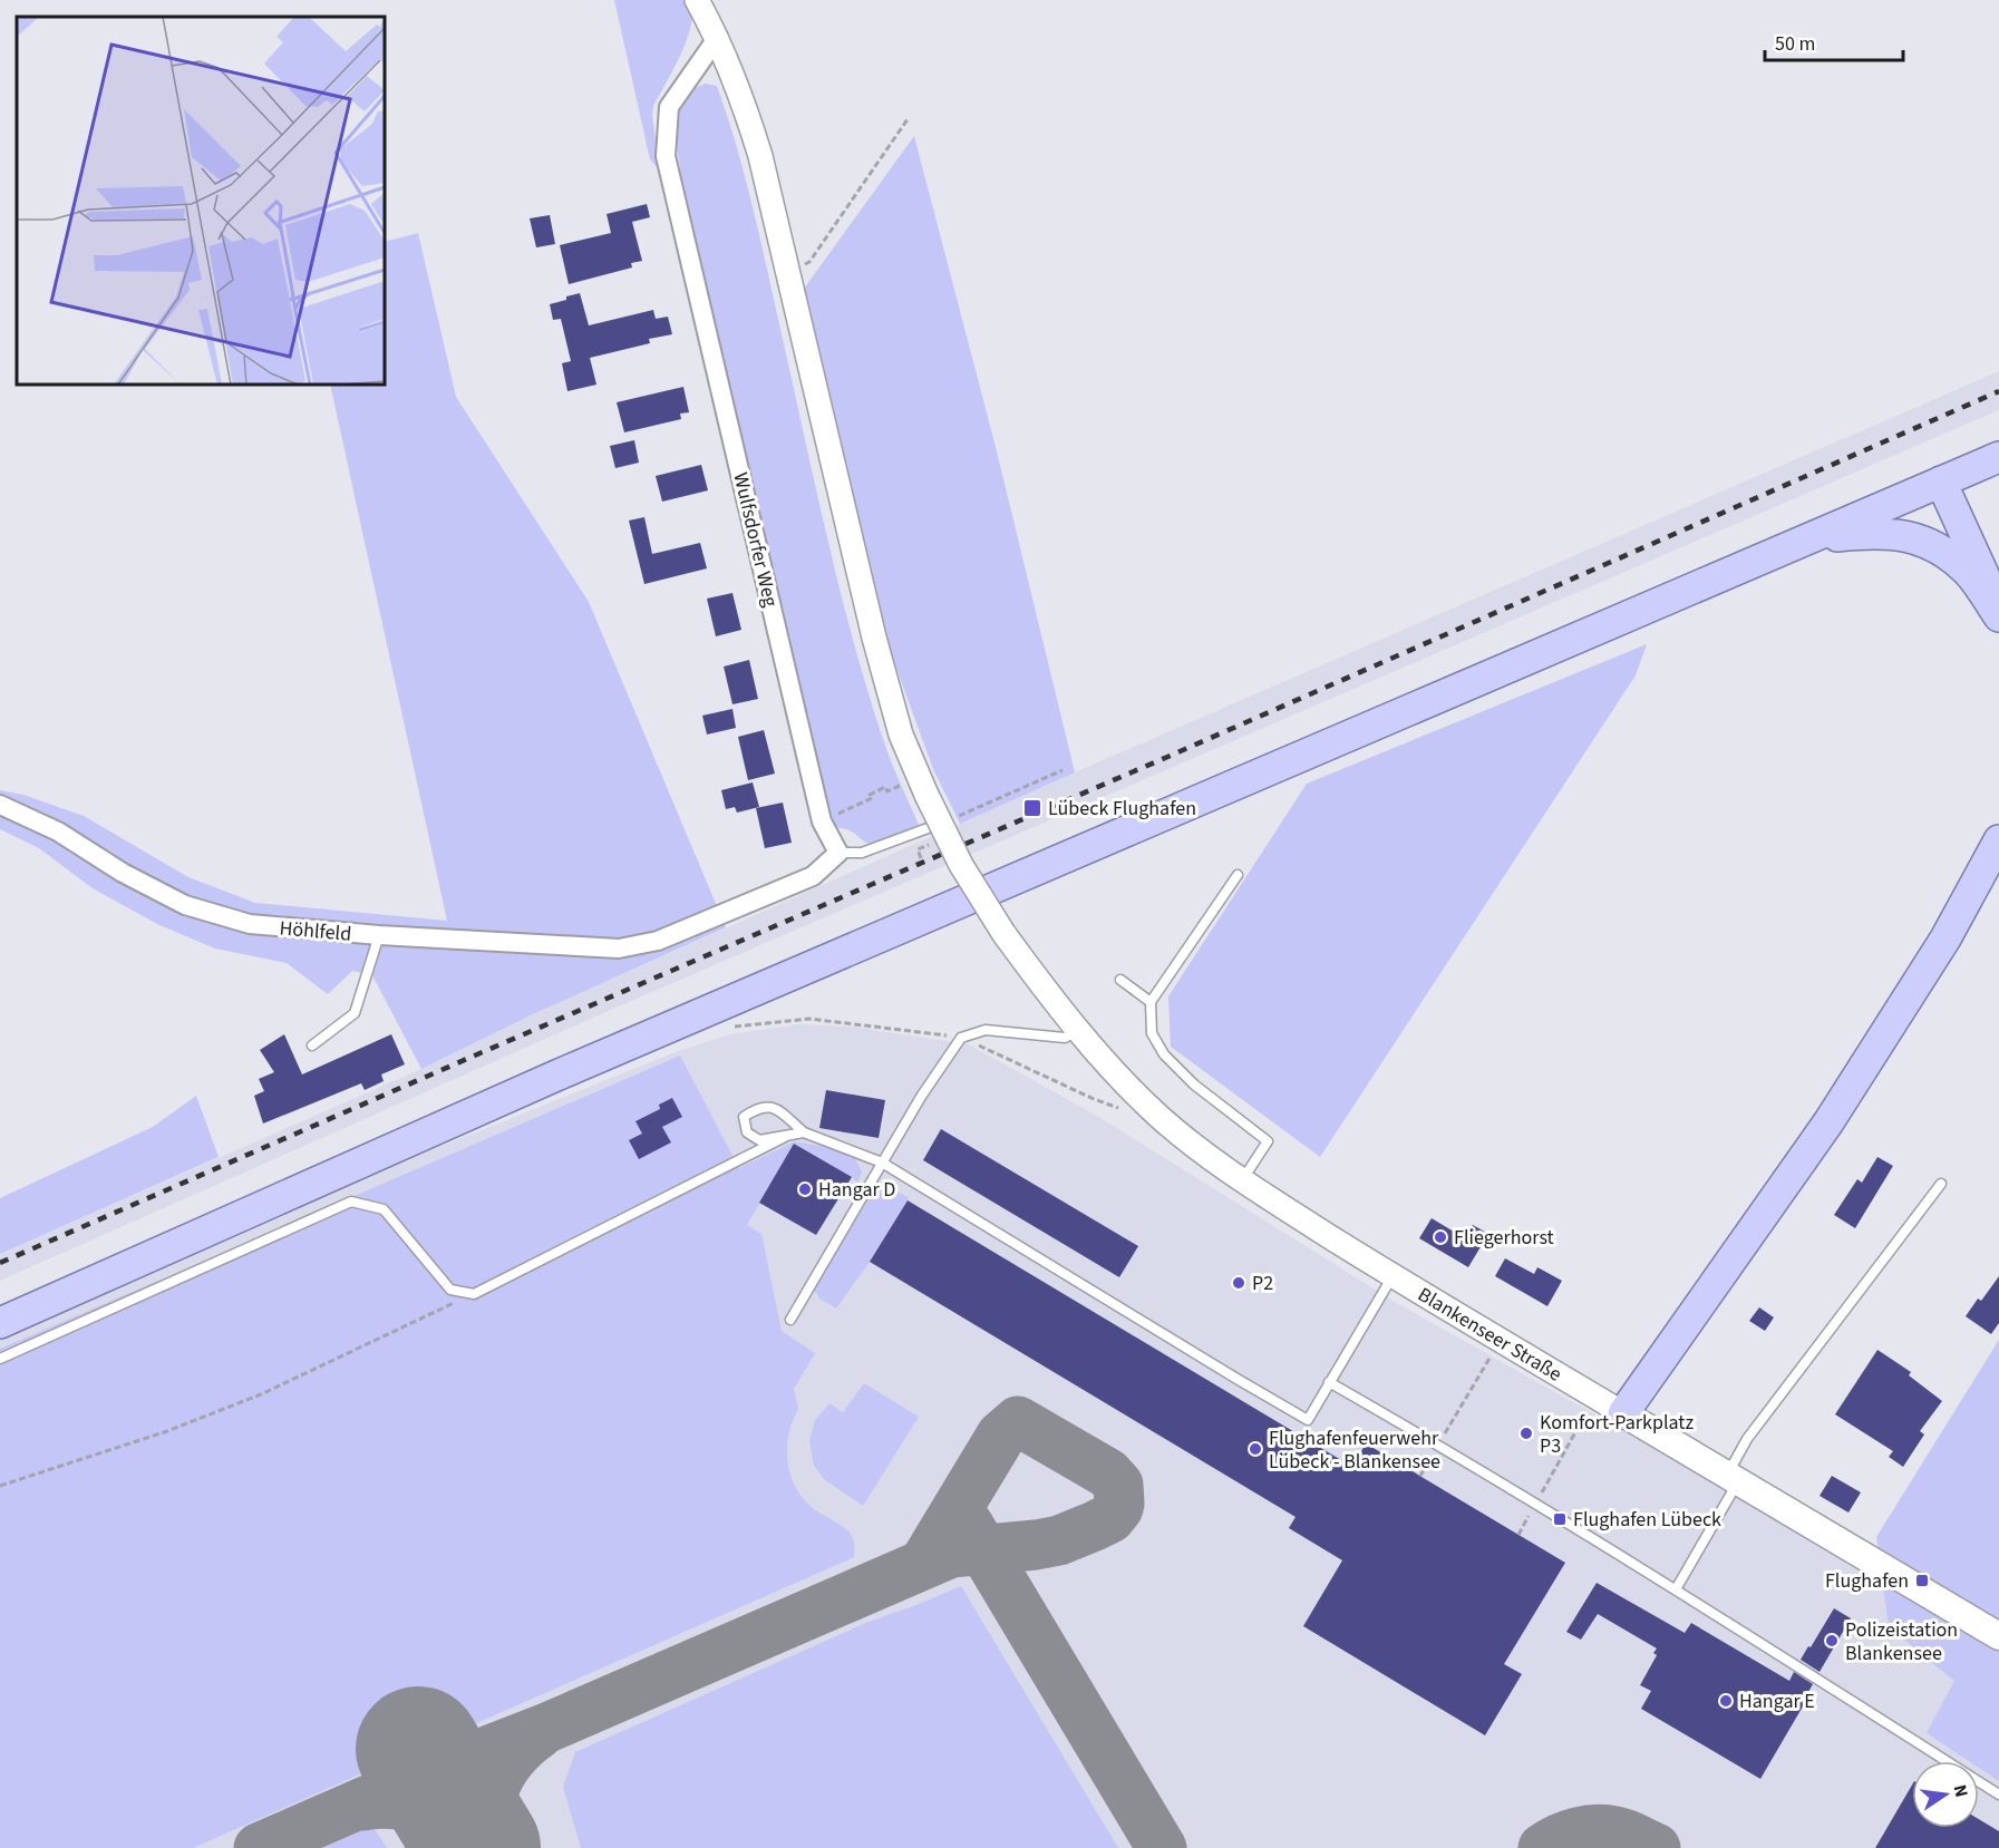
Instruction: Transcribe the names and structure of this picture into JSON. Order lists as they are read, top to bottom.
{
  "streets": {
    "main road": ["Blankenseer Straße"],
    "street": ["Wulfsdorfer Weg", "Höhlfeld"]
  },
  "crossings": [
    ["Wulfsdorfer Weg", "Höhlfeld"]
  ],
  "places": {
    "transit": ["Lübeck Flughafen", "Flughafen Lübeck", "Flughafen"],
    "other": [
      "Hangar D",
      "Fliegerhorst",
      "P2",
      "Komfort-Parkplatz P3",
      "Flughafenfeuerwehr Lübeck - Blankensee",
      "Polizeistation Blankensee",
      "Hangar E"
    ]
  },
  "scale_bar": "50 m",
  "north": "right"
}
